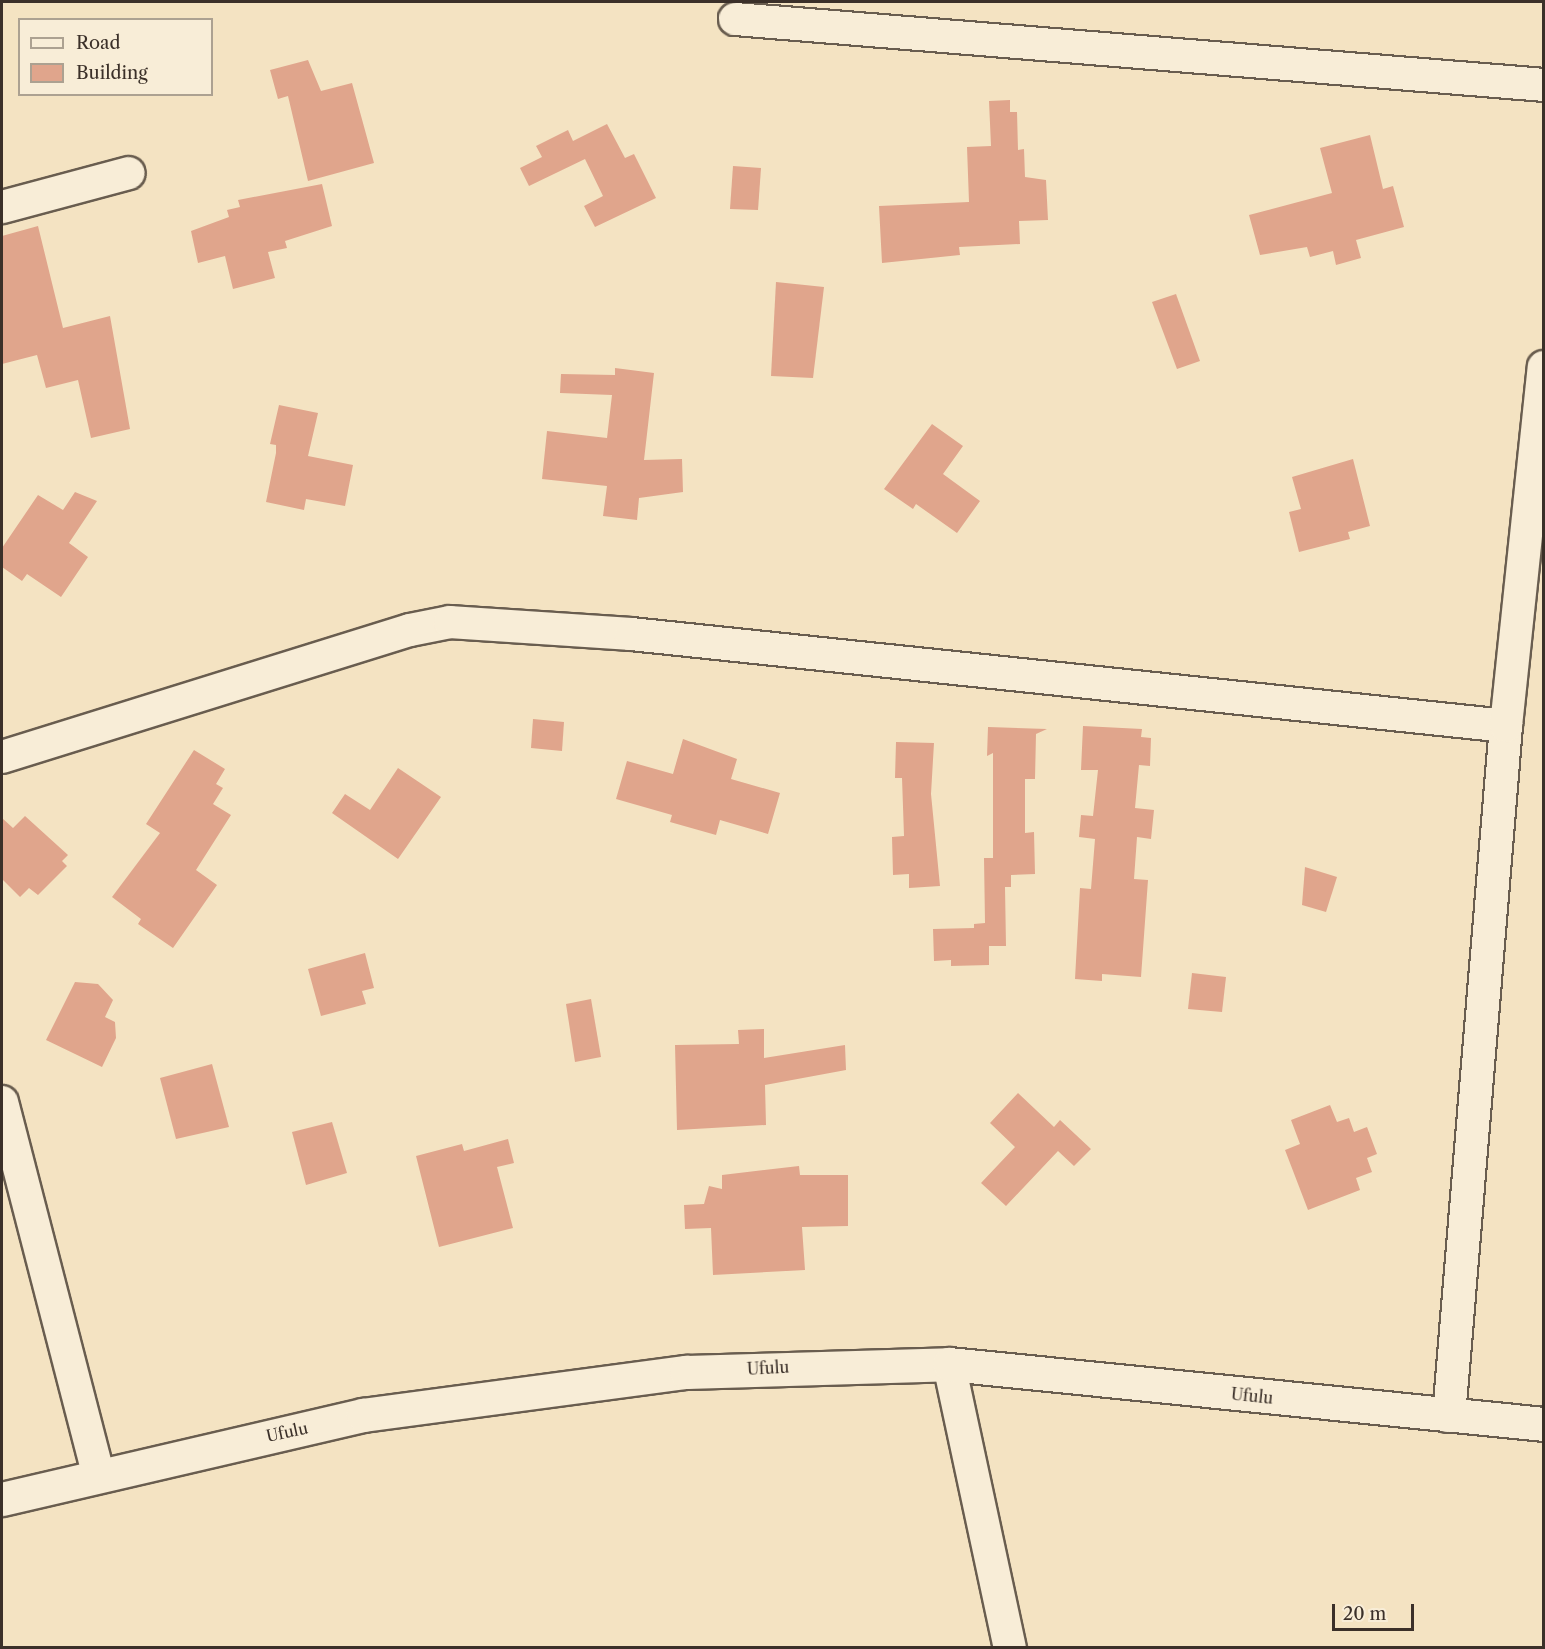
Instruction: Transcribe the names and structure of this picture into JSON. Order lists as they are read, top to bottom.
{
  "streets": {
    "street": ["Ufulu"]
  },
  "legend": ["Road", "Building"],
  "scale_bar": "20 m"
}
